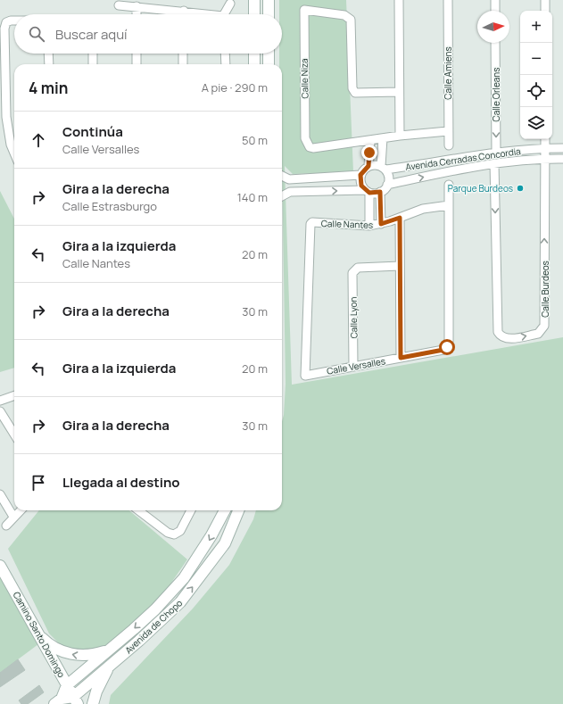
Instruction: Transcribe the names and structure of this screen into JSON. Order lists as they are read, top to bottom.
{
  "streets": {
    "street": [
      "Calle Amiens",
      "Calle Niza",
      "Calle Orleans",
      "Avenida Cerradas Concordia",
      "Calle Nantes",
      "Calle Burdeos",
      "Calle Lyon",
      "Calle Versalles",
      "Avenida de Chopo",
      "Camino Santo Domingo"
    ]
  },
  "crossings": [
    ["Calle Orleans", "Avenida Cerradas Concordia"],
    ["Avenida Cerradas Concordia", "Calle Burdeos"],
    ["Calle Nantes", "Calle Versalles"],
    ["Calle Lyon", "Calle Versalles"],
    ["Avenida de Chopo", "Camino Santo Domingo"]
  ],
  "one_way": ["Calle Orleans"],
  "places": ["Parque Burdeos"],
  "north": "right",
  "page": {
    "map_buttons": ["+", "−"],
    "search": "Buscar aquí",
    "heading": ["4 min", "A pie · 290 m"],
    "list": [
      ["Continúa", "Calle Versalles", "50 m"],
      ["Gira a la derecha", "Calle Estrasburgo", "140 m"],
      ["Gira a la izquierda", "Calle Nantes", "20 m"],
      ["Gira a la derecha", "30 m"],
      ["Gira a la izquierda", "20 m"],
      ["Gira a la derecha", "30 m"],
      "Llegada al destino"
    ]
  }
}
